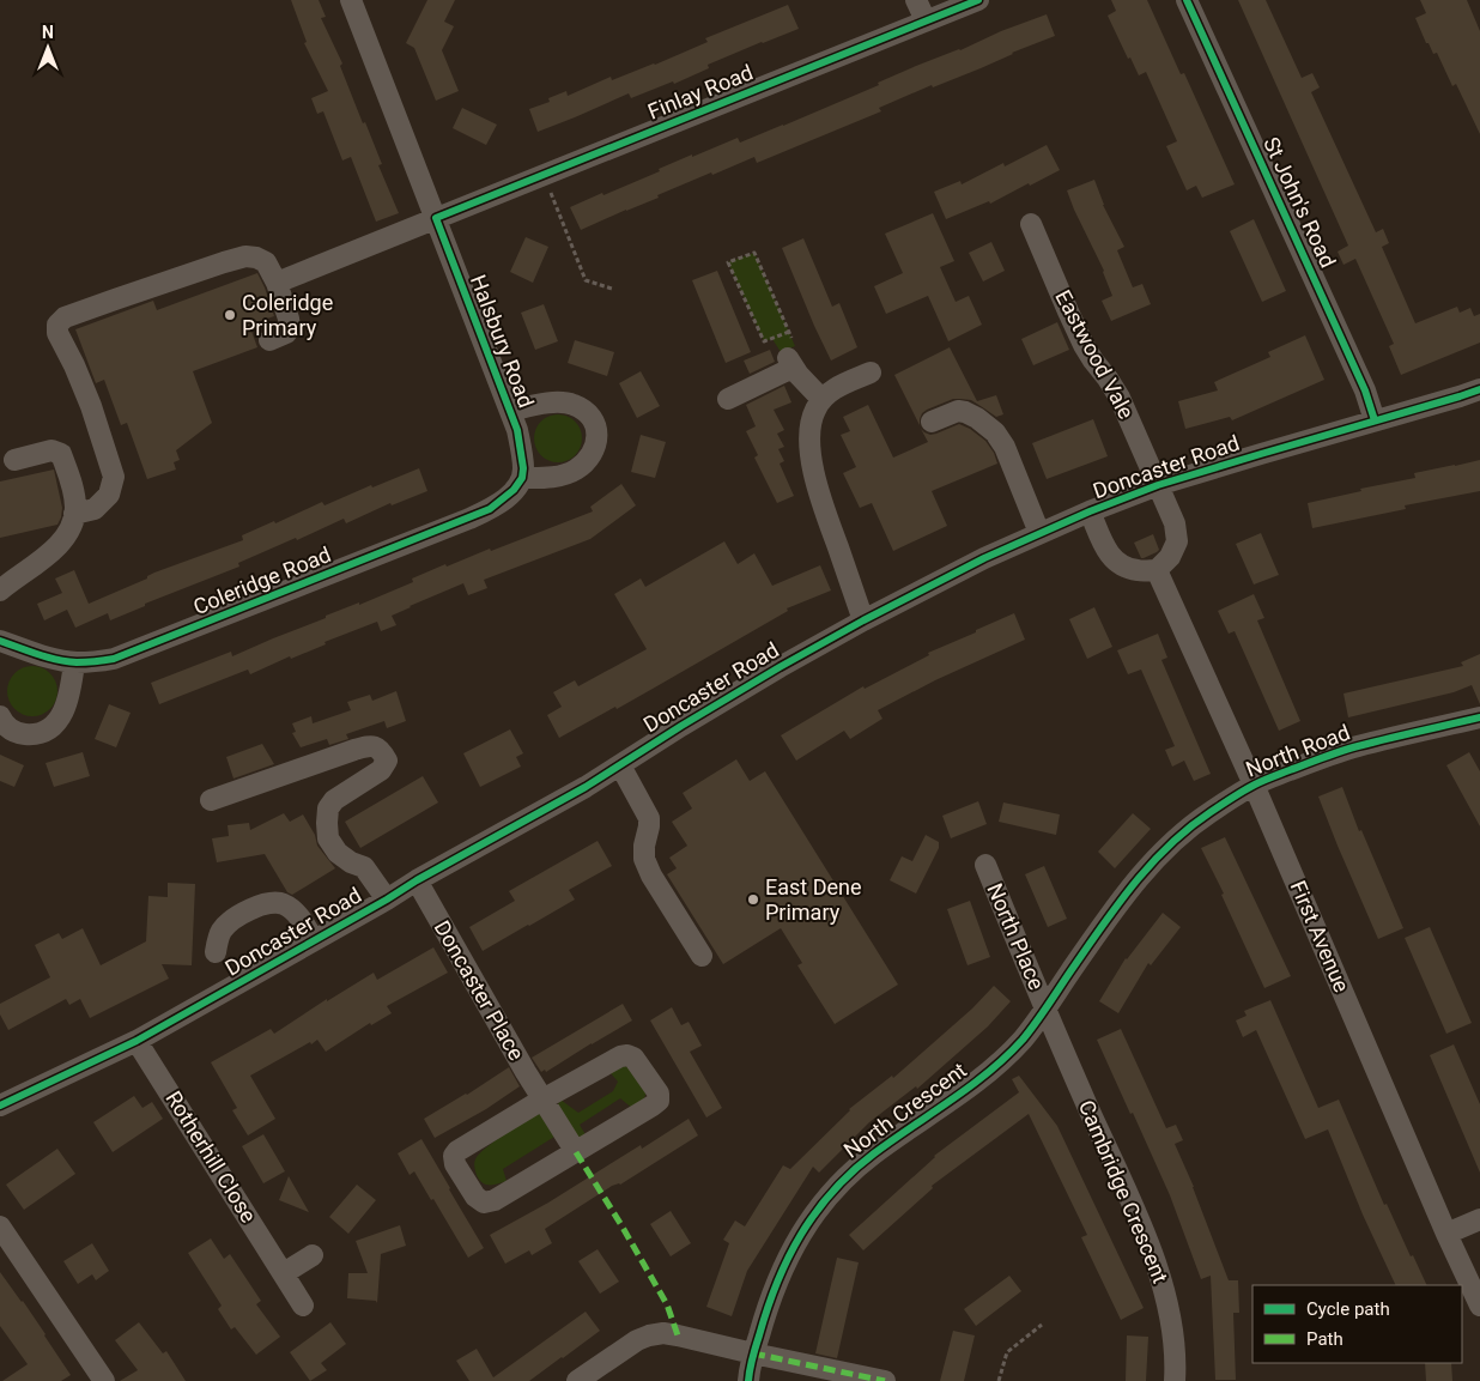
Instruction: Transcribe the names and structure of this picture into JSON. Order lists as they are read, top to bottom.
{
  "streets": {
    "street": [
      "Finlay Road",
      "St John's Road",
      "Halsbury Road",
      "Eastwood Vale",
      "Doncaster Road",
      "Coleridge Road",
      "North Road",
      "North Place",
      "First Avenue",
      "Doncaster Place",
      "North Crescent",
      "Rotherhill Close",
      "Cambridge Crescent"
    ]
  },
  "crossings": [
    ["Finlay Road", "Halsbury Road"],
    ["St John's Road", "Doncaster Road"],
    ["Halsbury Road", "Coleridge Road"],
    ["Eastwood Vale", "Doncaster Road"],
    ["Eastwood Vale", "First Avenue"],
    ["Doncaster Road", "First Avenue"],
    ["Doncaster Road", "Doncaster Place"],
    ["Doncaster Road", "Rotherhill Close"],
    ["North Road", "North Place"],
    ["North Road", "First Avenue"],
    ["North Road", "North Crescent"],
    ["North Road", "Cambridge Crescent"],
    ["North Place", "North Crescent"],
    ["North Place", "Cambridge Crescent"],
    ["North Crescent", "Cambridge Crescent"]
  ],
  "places": ["Coleridge Primary", "East Dene Primary"],
  "legend": ["Cycle path", "Path"],
  "north": "top"
}
